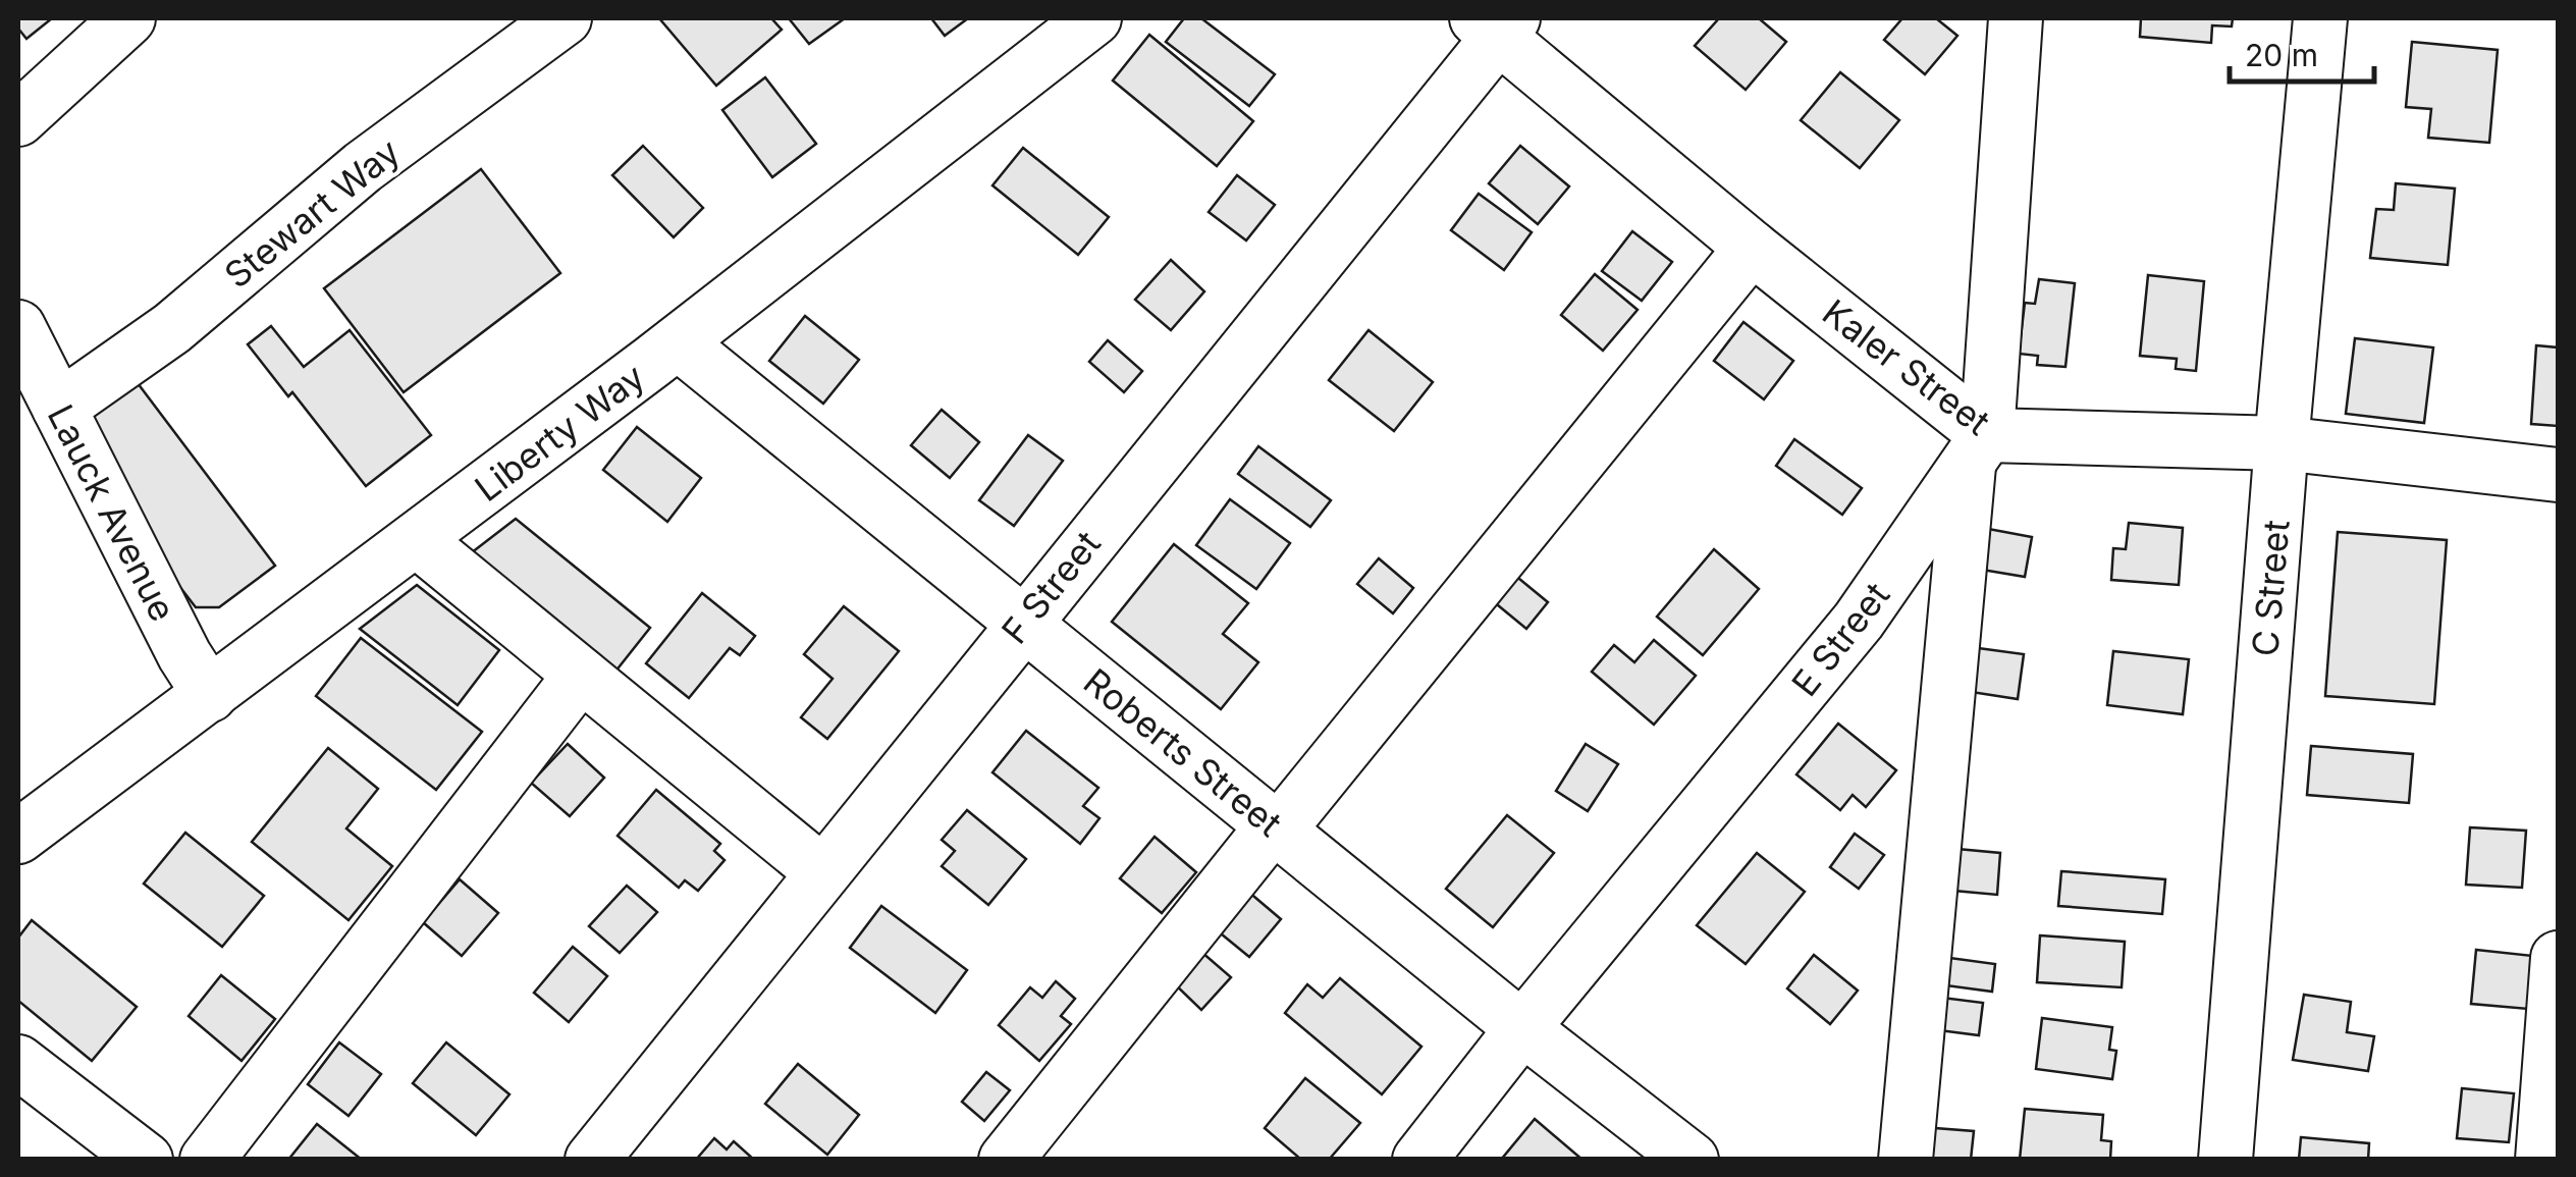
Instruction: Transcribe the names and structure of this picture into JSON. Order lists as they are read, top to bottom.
{
  "streets": {
    "street": [
      "Stewart Way",
      "Kaler Street",
      "Liberty Way",
      "Lauck Avenue",
      "F Street",
      "C Street",
      "E Street",
      "Roberts Street"
    ]
  },
  "crossings": [
    ["Stewart Way", "Lauck Avenue"],
    ["Kaler Street", "F Street"],
    ["Kaler Street", "C Street"],
    ["Kaler Street", "E Street"],
    ["Liberty Way", "Lauck Avenue"],
    ["Liberty Way", "Roberts Street"],
    ["F Street", "Roberts Street"],
    ["E Street", "Roberts Street"]
  ],
  "scale_bar": "20 m"
}
